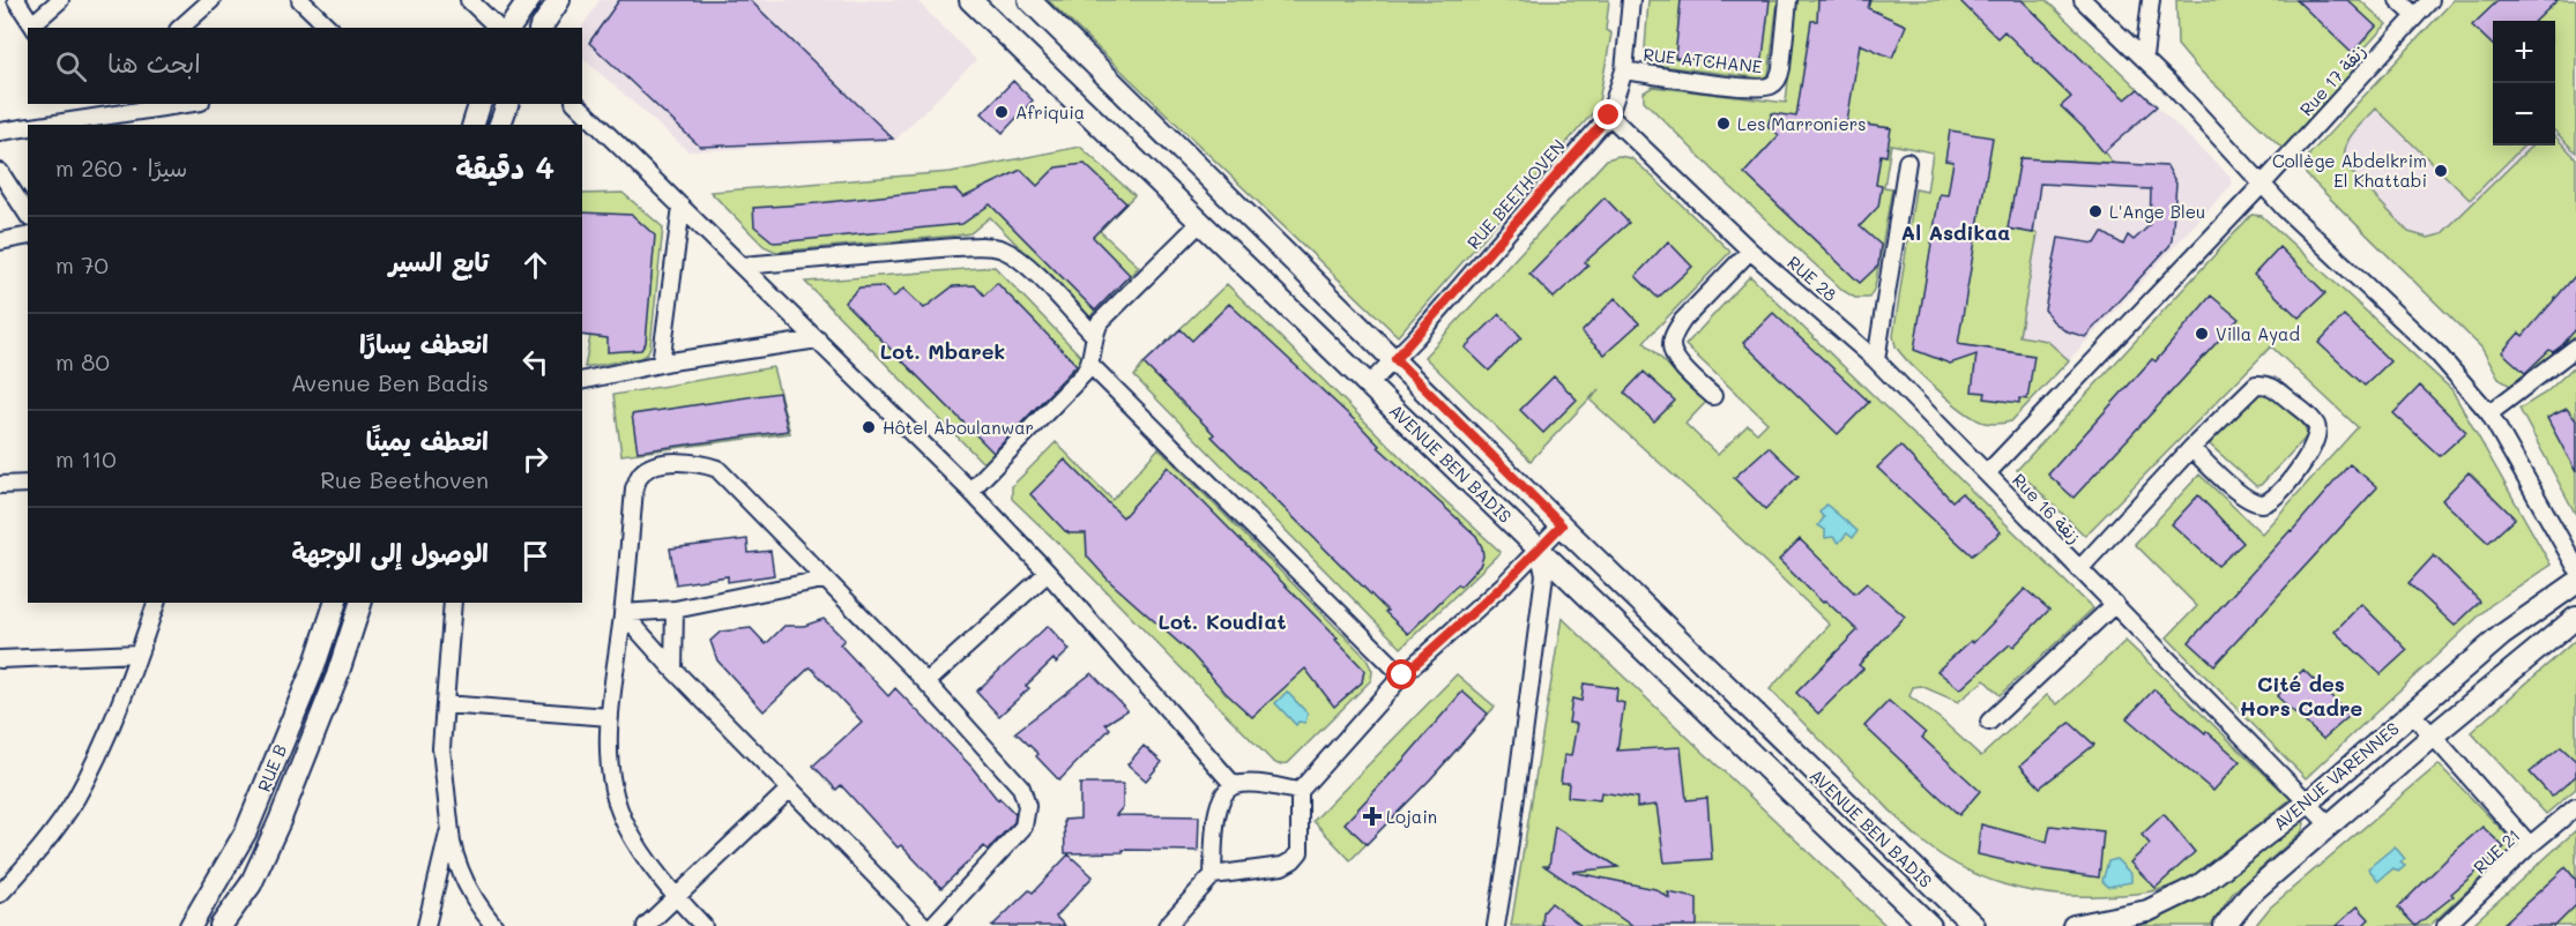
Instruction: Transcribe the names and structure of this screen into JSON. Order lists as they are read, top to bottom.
{
  "streets": {
    "main road": ["AVENUE BEN BADIS", "RUE B", "AVENUE VARENNES"],
    "street": [
      "RUE ATCHANE",
      "Rue 17 زنقة",
      "RUE BEETHOVEN",
      "RUE 28",
      "Rue 16 زنقة",
      "RUE 21"
    ]
  },
  "crossings": [
    ["RUE ATCHANE", "RUE BEETHOVEN"],
    ["Rue 17 زنقة", "Rue 16 زنقة"],
    ["RUE BEETHOVEN", "RUE 28"],
    ["RUE BEETHOVEN", "AVENUE BEN BADIS"],
    ["RUE 28", "Rue 16 زنقة"],
    ["Rue 16 زنقة", "AVENUE VARENNES"]
  ],
  "districts": [
    "Al Asdikaa",
    "Lot. Mbarek",
    "Lot. Koudiat",
    "Cité des Hors Cadre"
  ],
  "places": {
    "other": [
      "Afriquia",
      "Les Marroniers",
      "Collège Abdelkrim El Khattabi",
      "L'Ange Bleu",
      "Villa Ayad",
      "Hôtel Aboulanwar"
    ],
    "health": ["Lojain"]
  },
  "page": {
    "map_buttons": ["+", "−"],
    "search": "ابحث هنا",
    "heading": ["4 دقيقة", "سيرًا · 260 m"],
    "list": [
      ["تابع السير", "70 m"],
      ["انعطف يسارًا", "Avenue Ben Badis", "80 m"],
      ["انعطف يمينًا", "Rue Beethoven", "110 m"],
      "الوصول إلى الوجهة"
    ]
  }
}
